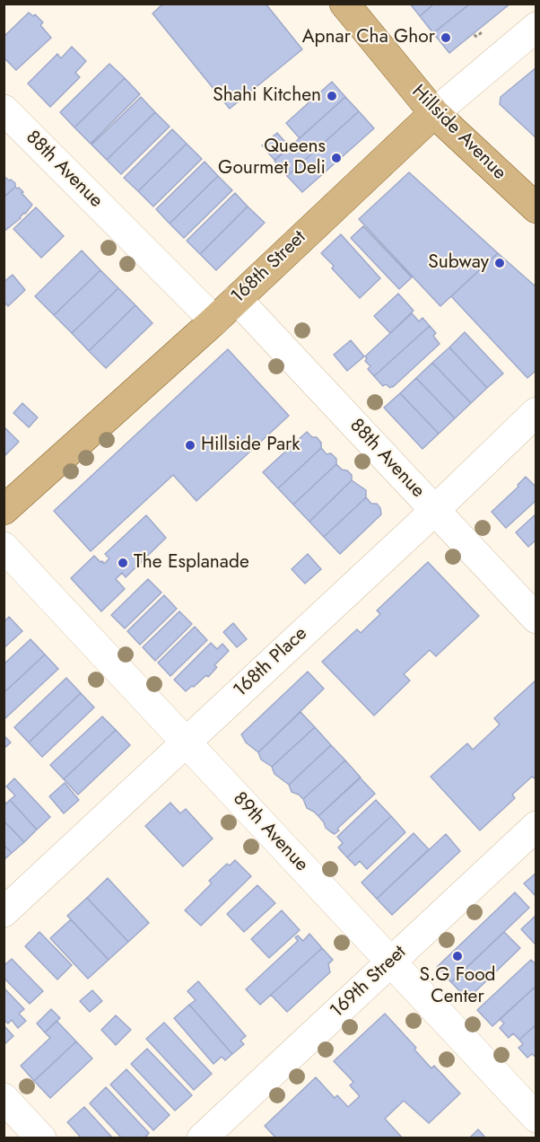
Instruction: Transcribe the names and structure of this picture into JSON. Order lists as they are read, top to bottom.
{
  "streets": {
    "main road": ["Hillside Avenue", "168th Street"],
    "street": [
      "88th Avenue",
      "168th Place",
      "89th Avenue",
      "169th Street"
    ]
  },
  "crossings": [
    ["Hillside Avenue", "168th Street"],
    ["88th Avenue", "168th Street"],
    ["88th Avenue", "168th Place"],
    ["168th Place", "89th Avenue"],
    ["89th Avenue", "169th Street"]
  ],
  "places": [
    "Apnar Cha Ghor",
    "Shahi Kitchen",
    "Queens Gourmet Deli",
    "Subway",
    "Hillside Park",
    "The Esplanade",
    "S.G Food Center"
  ]
}
